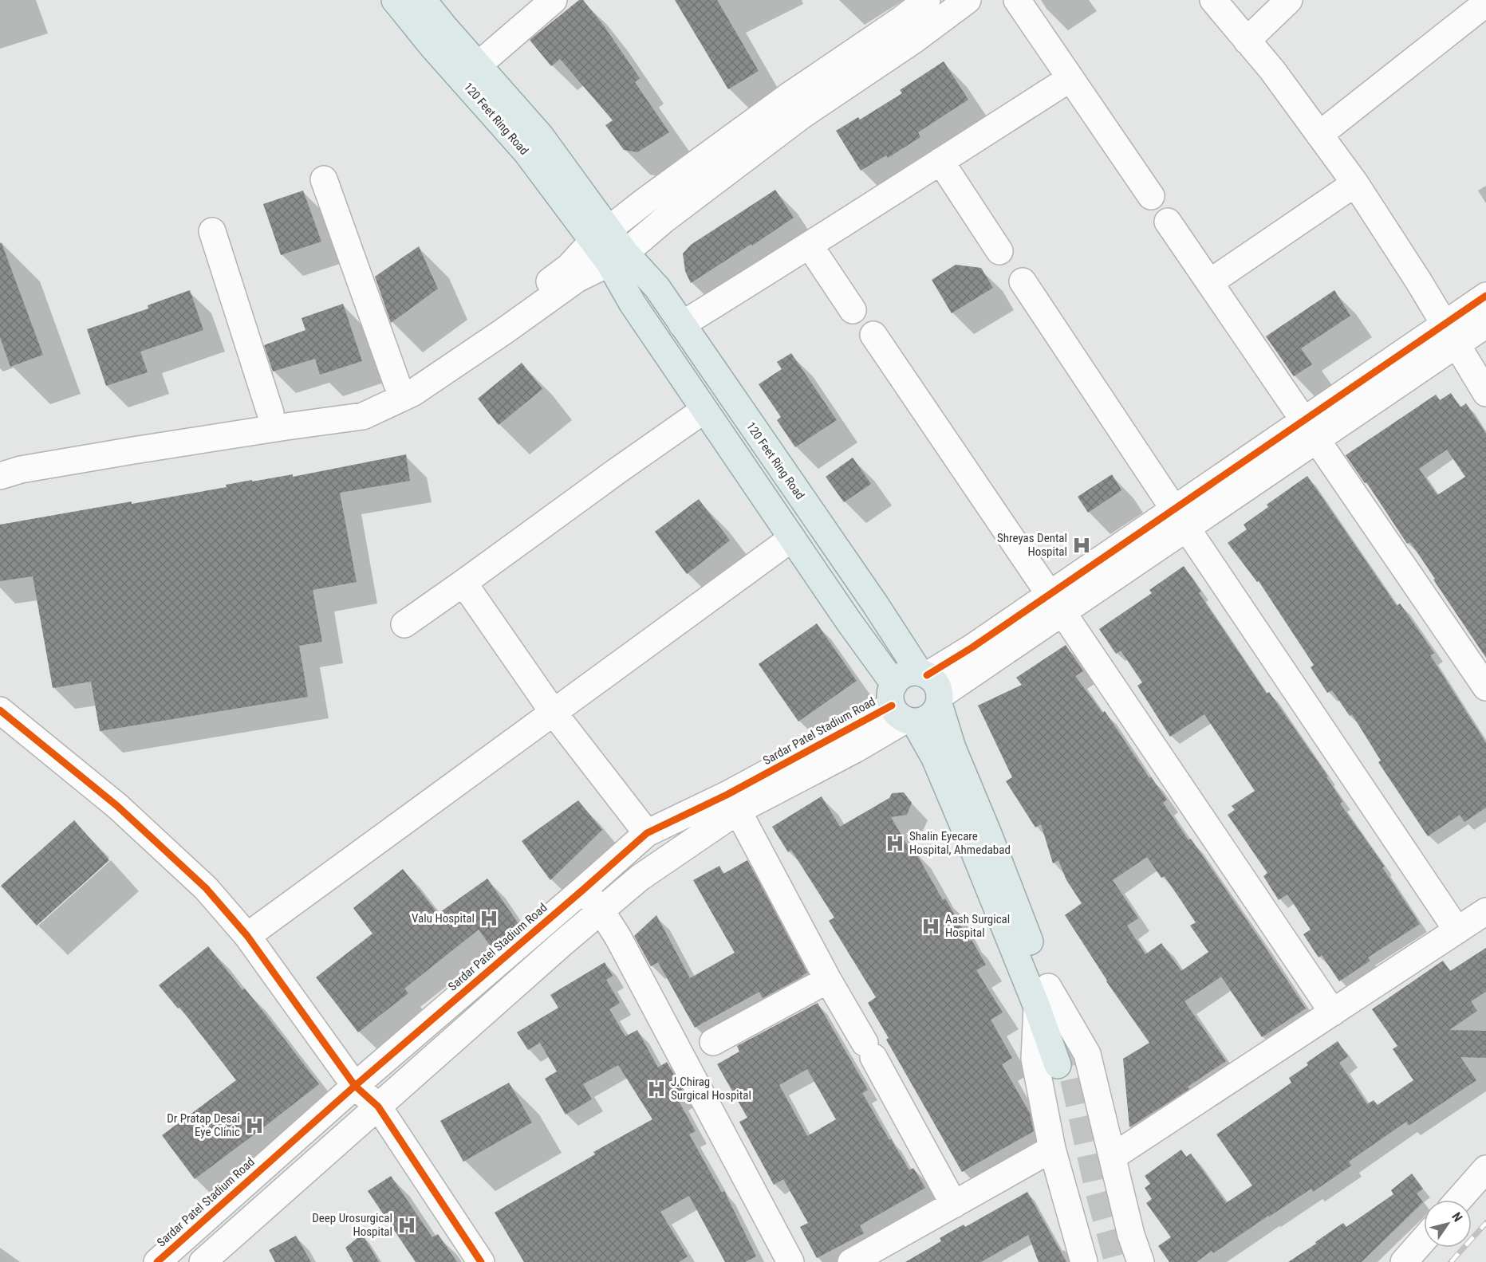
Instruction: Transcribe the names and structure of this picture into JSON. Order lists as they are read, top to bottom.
{
  "streets": {
    "main road": ["120 Feet Ring Road"],
    "street": ["Sardar Patel Stadium Road"]
  },
  "places": {
    "hospital": [
      "Shreyas Dental Hospital",
      "Shalin Eyecare Hospital, Ahmedabad",
      "Valu Hospital",
      "Aash Surgical Hospital",
      "J.Chirag Surgical Hospital",
      "Dr Pratap Desai Eye Clinic",
      "Deep Urosurgical Hospital"
    ]
  },
  "north": "top right"
}
